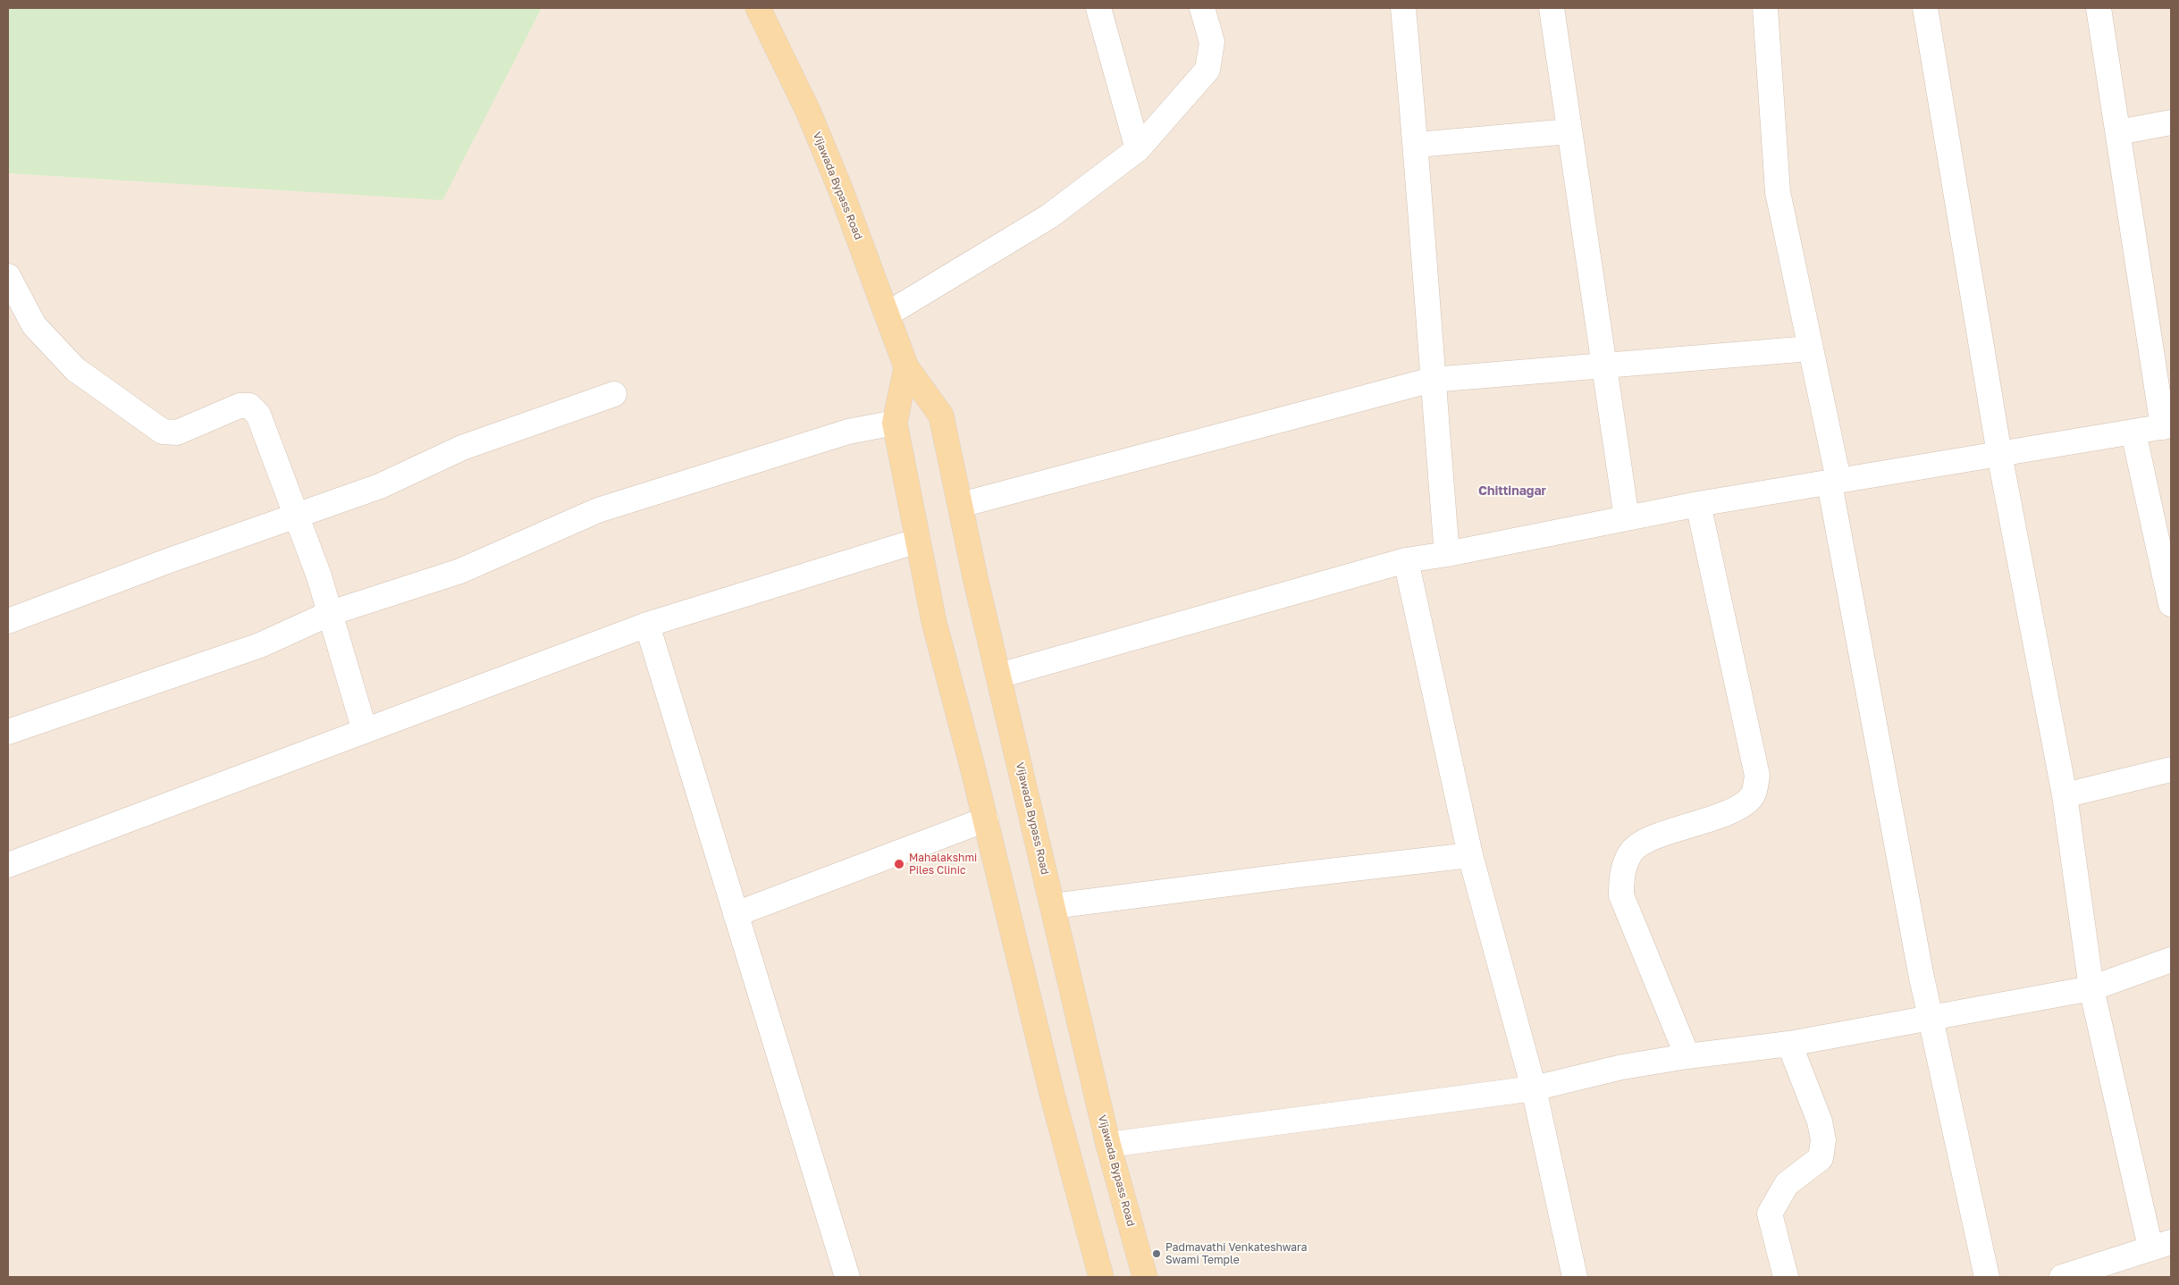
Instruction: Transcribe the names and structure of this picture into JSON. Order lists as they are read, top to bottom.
{
  "streets": {
    "main road": ["Vijawada Bypass Road"]
  },
  "districts": ["Chittinagar"],
  "places": ["Mahalakshmi Piles Clinic", "Padmavathi Venkateshwara Swami Temple"]
}
